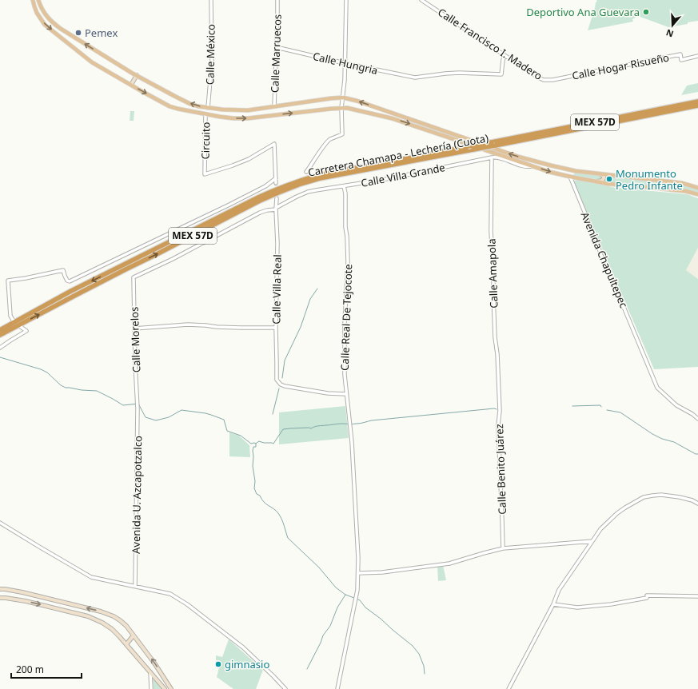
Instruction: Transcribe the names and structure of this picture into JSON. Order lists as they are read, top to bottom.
{
  "streets": {
    "highway": ["MEX 57D", "Carretera Chamapa - Lechería (Cuota)"],
    "street": [
      "Calle Francisco I. Madero",
      "Calle Marruecos",
      "Calle México",
      "Calle Hungria",
      "Calle Hogar Risueño",
      "Circuito",
      "Calle Villa Grande",
      "Avenida Chapultepec",
      "Calle Amapola",
      "Calle Villa Real",
      "Calle Real De Tejocote",
      "Calle Morelos",
      "Calle Benito Juárez",
      "Avenida U. Azcapotzalco"
    ]
  },
  "crossings": [
    ["Calle Francisco I. Madero", "Calle Hungria"],
    ["Calle Francisco I. Madero", "Calle Hogar Risueño"],
    ["Calle Marruecos", "Calle Hungria"],
    ["Calle Villa Grande", "Calle Amapola"],
    ["Calle Villa Grande", "Calle Villa Real"],
    ["Calle Villa Grande", "Calle Real De Tejocote"],
    ["Calle Villa Grande", "Calle Morelos"],
    ["Calle Amapola", "Calle Benito Juárez"],
    ["Calle Villa Real", "Calle Real De Tejocote"],
    ["Calle Morelos", "Avenida U. Azcapotzalco"]
  ],
  "places": [
    "Deportivo Ana Guevara",
    "Pemex",
    "Monumento Pedro Infante",
    "gimnasio"
  ],
  "scale_bar": "200 m",
  "north": "bottom"
}
